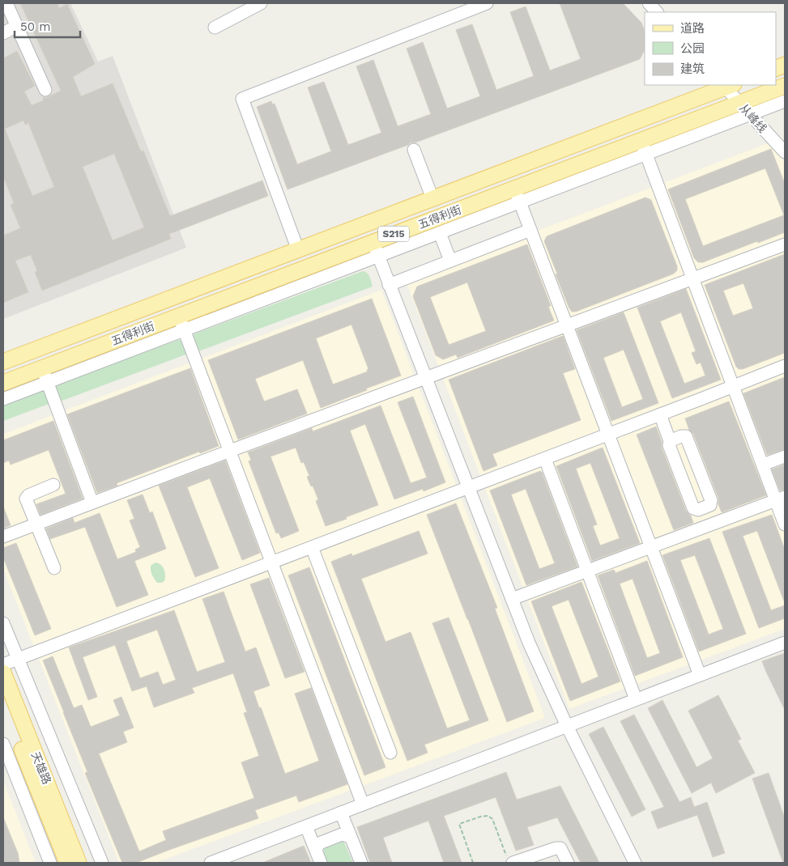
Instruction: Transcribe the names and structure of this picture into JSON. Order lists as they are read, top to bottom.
{
  "streets": {
    "main road": ["五得利街", "S215", "天雄路"],
    "street": ["从峰线"]
  },
  "crossings": [
    ["从峰线", "五得利街"]
  ],
  "legend": ["道路", "公园", "建筑"],
  "scale_bar": "50 m"
}
